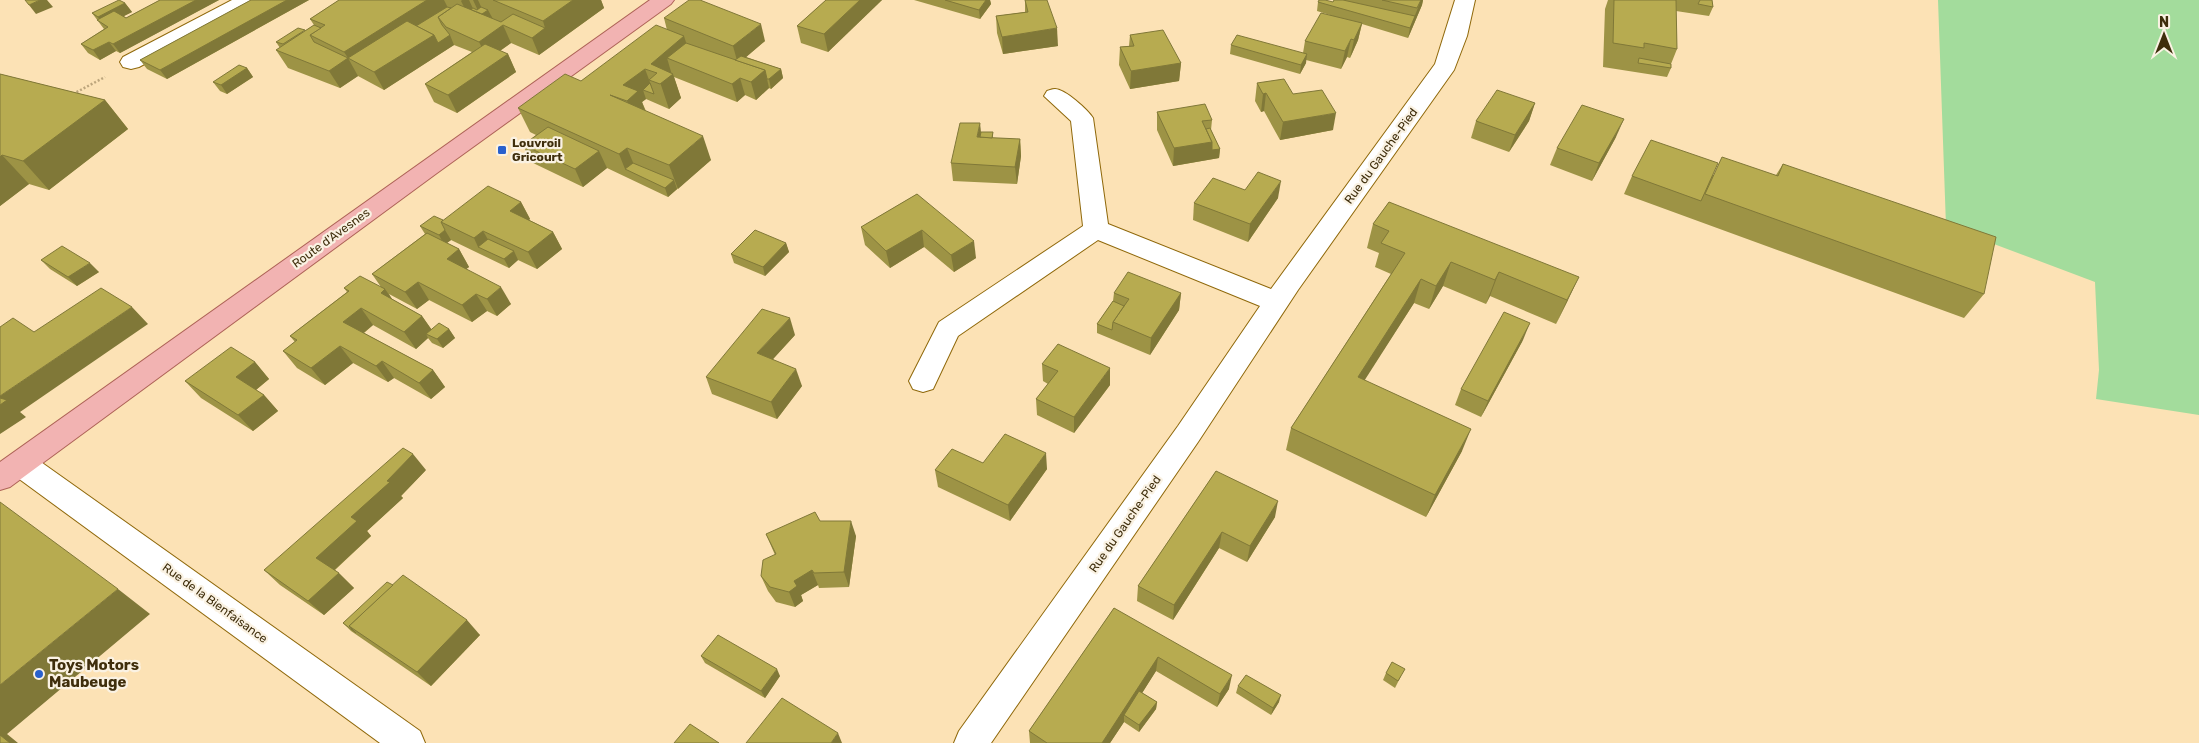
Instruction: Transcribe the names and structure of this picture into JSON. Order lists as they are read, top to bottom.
{
  "streets": {
    "main road": ["Route d'Avesnes"],
    "street": ["Rue du Gauche-Pied", "Rue de la Bienfaisance"]
  },
  "crossings": [
    ["Route d'Avesnes", "Rue de la Bienfaisance"]
  ],
  "places": {
    "transit": ["Louvroil Gricourt"],
    "other": ["Toys Motors Maubeuge"]
  },
  "north": "top"
}
